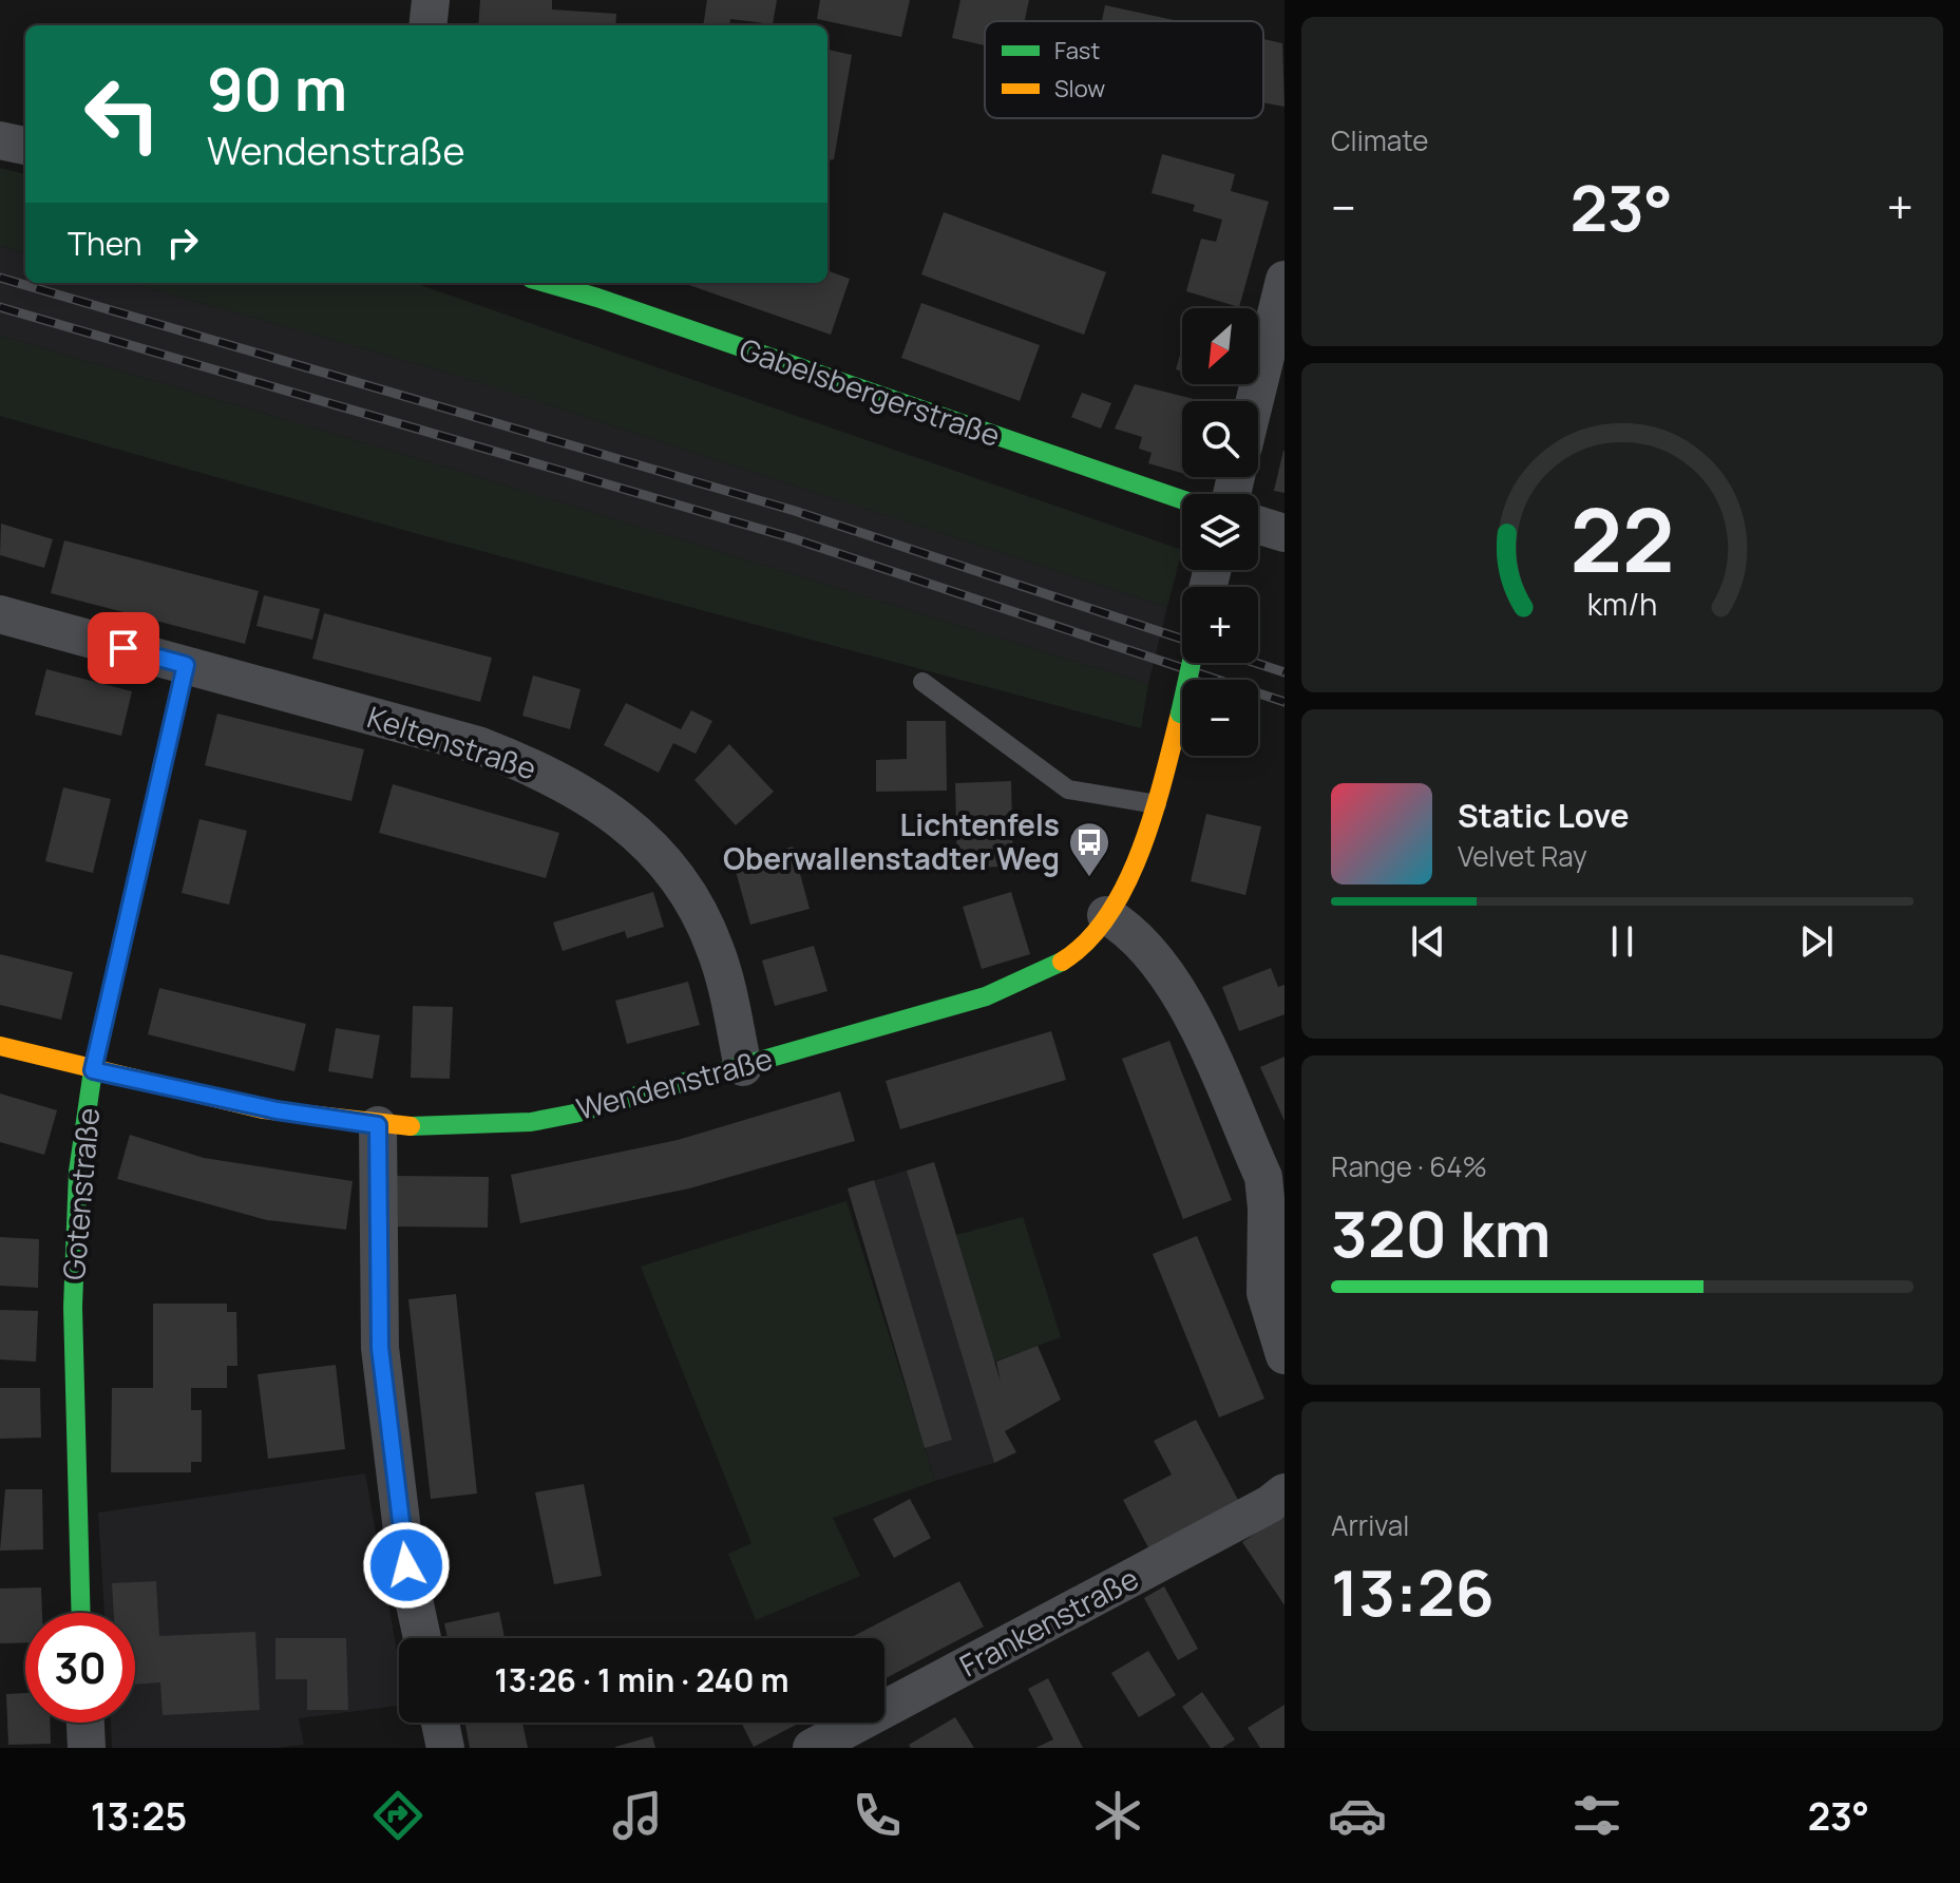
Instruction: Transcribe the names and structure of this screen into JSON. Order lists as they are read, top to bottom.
{
  "streets": {
    "street": [
      "Gabelsbergerstraße",
      "Keltenstraße",
      "Wendenstraße",
      "Gotenstraße",
      "Frankenstraße"
    ]
  },
  "crossings": [
    ["Keltenstraße", "Wendenstraße"],
    ["Keltenstraße", "Gotenstraße"],
    ["Wendenstraße", "Gotenstraße"]
  ],
  "places": {
    "bus stop": ["Lichtenfels Oberwallenstadter Weg"]
  },
  "legend": ["Fast", "Slow"],
  "north": "bottom left",
  "page": {
    "tile": [
      "Climate",
      ["Range · 64%", "320 km"],
      ["Arrival", "13:26"]
    ],
    "turn": ["90 m", "Wendenstraße"],
    "heat": ["−", "23°", "+"],
    "then": "Then",
    "map_buttons": ["+", "−"],
    "song": ["Static Love", "Velvet Ray"],
    "limit": "30",
    "trip": "13:26 · 1 min · 240 m",
    "tabs": ["13:25", "23°"],
    "gauge": ["22", "km/h"]
  }
}
